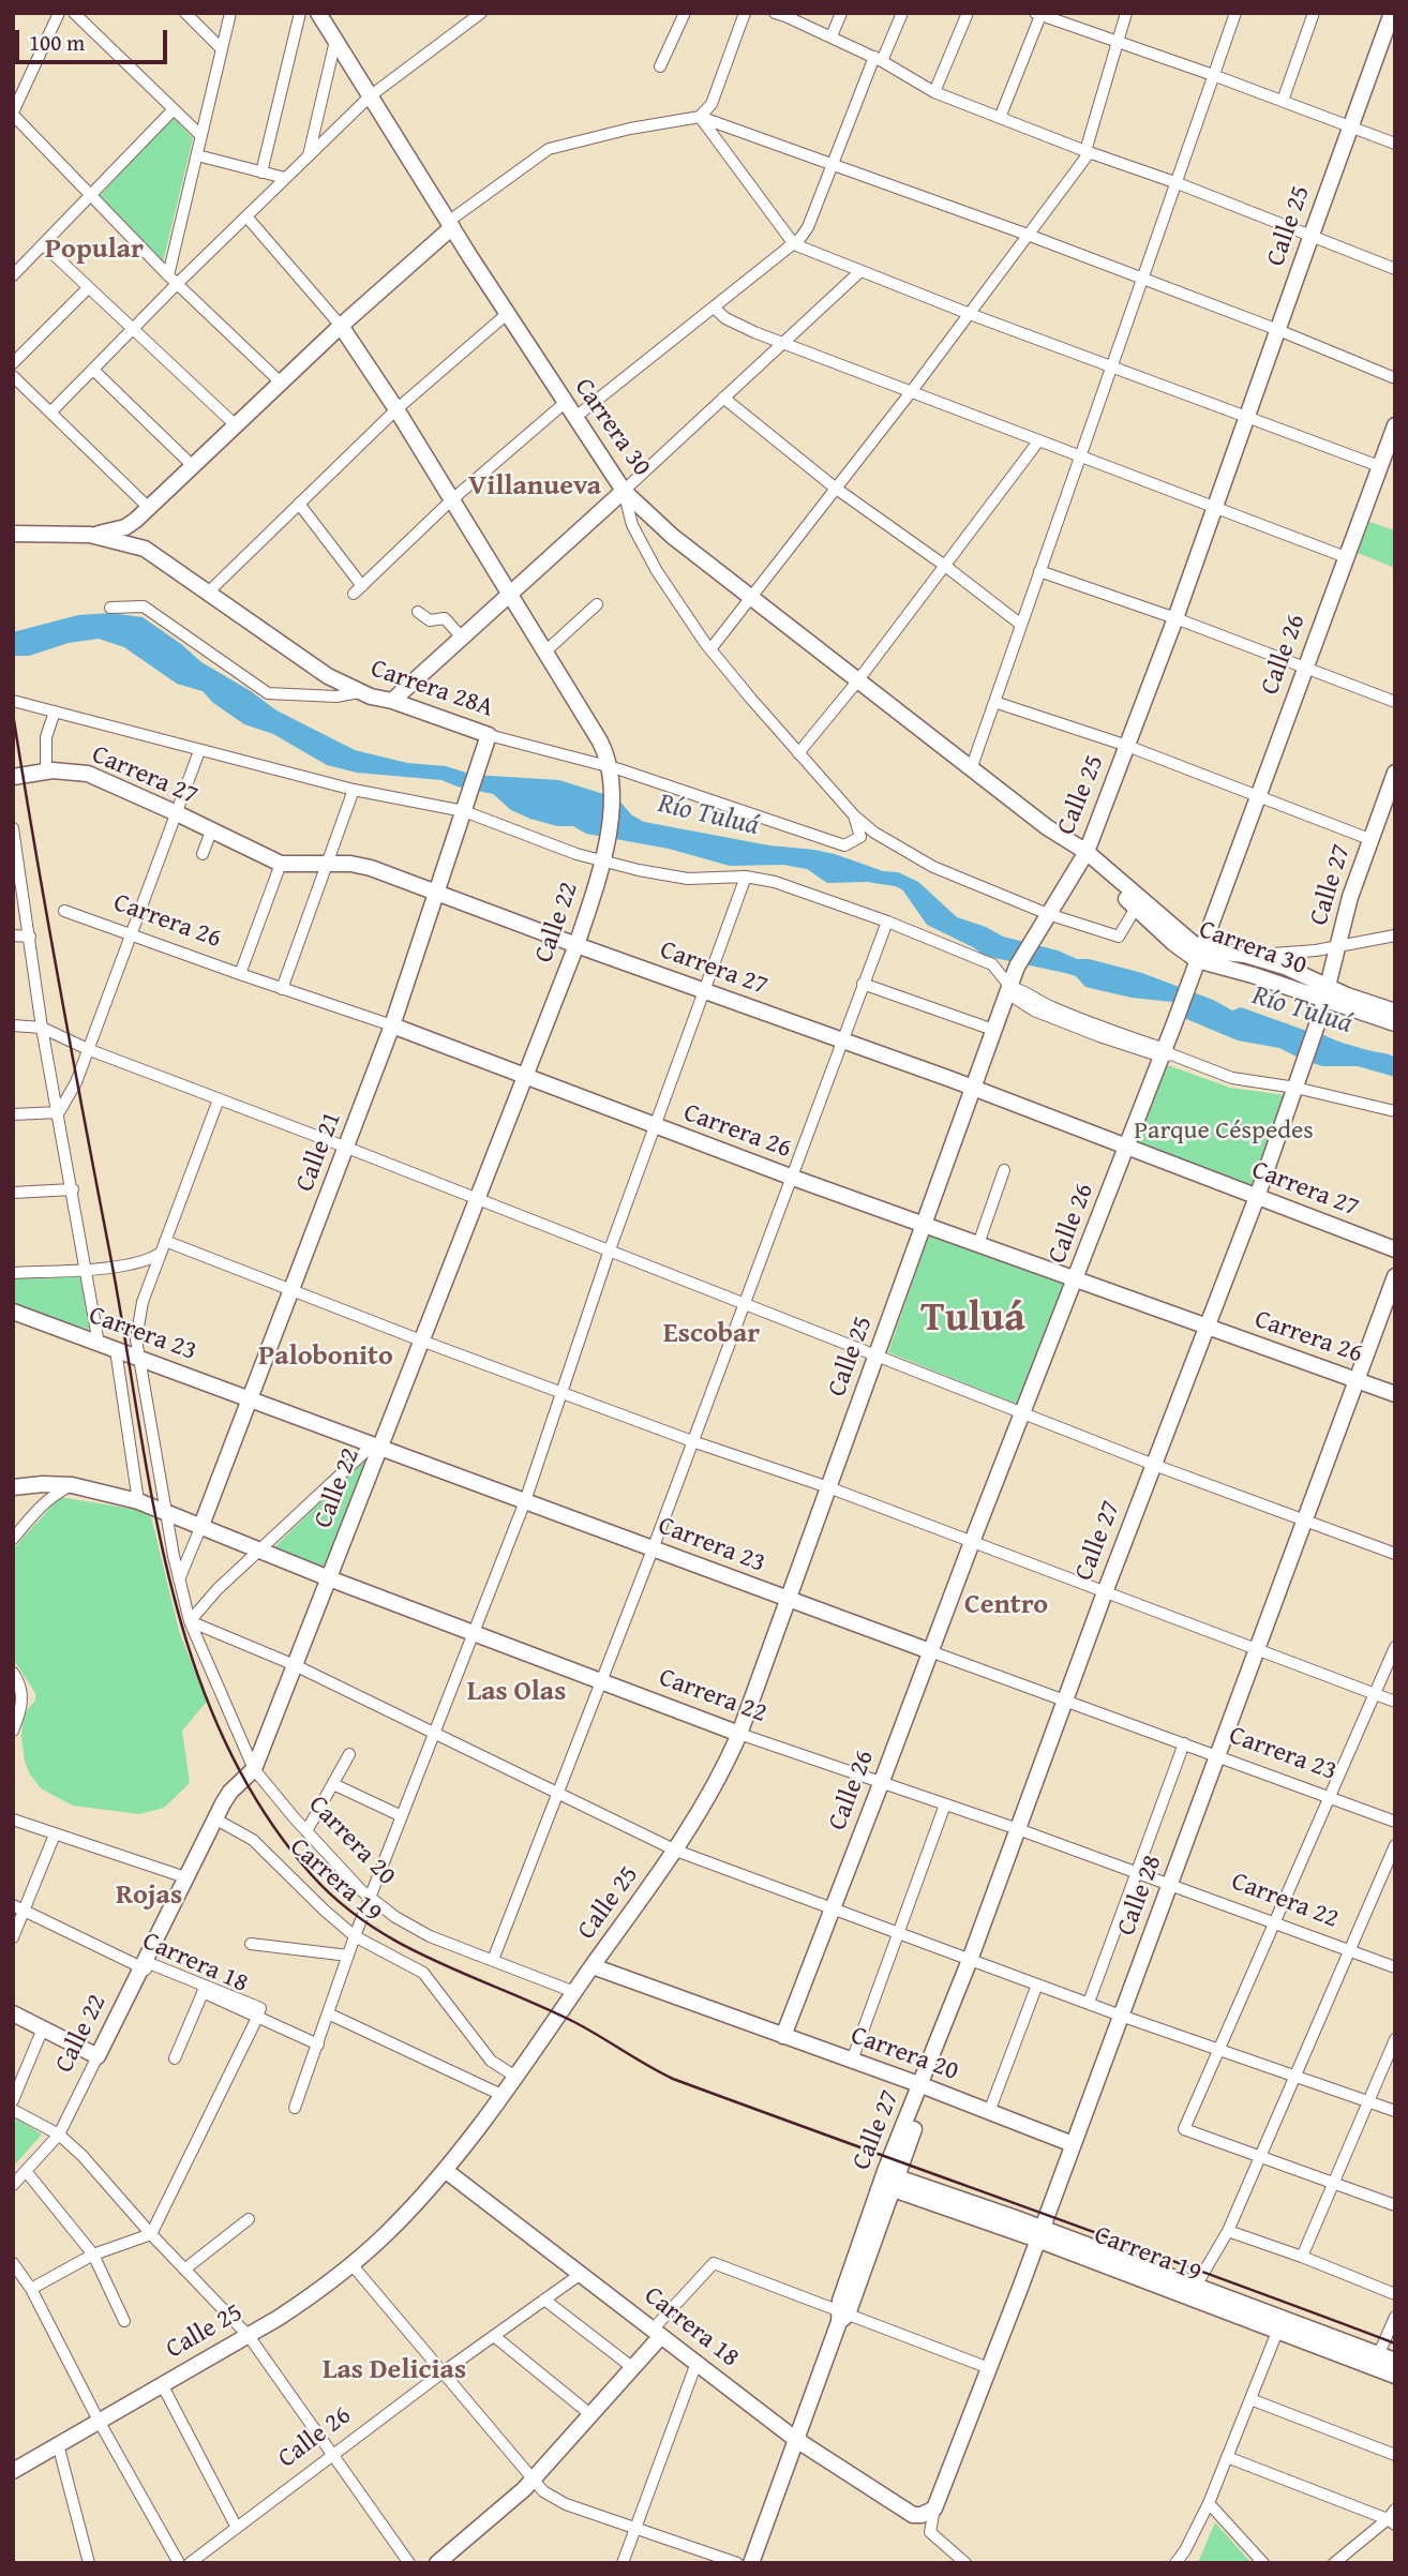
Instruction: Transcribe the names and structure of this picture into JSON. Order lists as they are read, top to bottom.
{
  "streets": {
    "street": [
      "Calle 25",
      "Carrera 30",
      "Calle 26",
      "Carrera 28A",
      "Carrera 27",
      "Calle 27",
      "Carrera 26",
      "Calle 22",
      "Calle 21",
      "Carrera 23",
      "Carrera 22",
      "Carrera 20",
      "Carrera 19",
      "Calle 28",
      "Carrera 18"
    ]
  },
  "crossings": [
    ["Calle 25", "Carrera 30"],
    ["Calle 25", "Carrera 27"],
    ["Calle 25", "Carrera 26"],
    ["Calle 25", "Carrera 23"],
    ["Calle 25", "Carrera 22"],
    ["Calle 25", "Carrera 20"],
    ["Calle 25", "Carrera 19"],
    ["Calle 25", "Carrera 18"],
    ["Carrera 30", "Calle 26"],
    ["Carrera 30", "Calle 27"],
    ["Calle 26", "Carrera 27"],
    ["Calle 26", "Carrera 26"],
    ["Calle 26", "Carrera 23"],
    ["Calle 26", "Carrera 22"],
    ["Calle 26", "Carrera 20"],
    ["Calle 26", "Carrera 18"],
    ["Carrera 28A", "Calle 22"],
    ["Carrera 28A", "Calle 21"],
    ["Carrera 27", "Calle 27"],
    ["Carrera 27", "Calle 22"],
    ["Carrera 27", "Calle 21"],
    ["Calle 27", "Carrera 26"],
    ["Calle 27", "Carrera 23"],
    ["Calle 27", "Carrera 22"],
    ["Calle 27", "Carrera 20"],
    ["Calle 27", "Carrera 19"],
    ["Calle 27", "Carrera 18"],
    ["Carrera 26", "Calle 22"],
    ["Carrera 26", "Calle 21"],
    ["Carrera 26", "Calle 28"],
    ["Calle 22", "Carrera 23"],
    ["Calle 22", "Carrera 22"],
    ["Calle 22", "Carrera 20"],
    ["Calle 22", "Carrera 19"],
    ["Calle 22", "Carrera 18"],
    ["Calle 21", "Carrera 23"],
    ["Calle 21", "Carrera 22"],
    ["Calle 21", "Carrera 20"],
    ["Carrera 23", "Carrera 20"],
    ["Carrera 23", "Calle 28"],
    ["Carrera 22", "Carrera 20"],
    ["Carrera 22", "Calle 28"],
    ["Carrera 20", "Calle 28"],
    ["Carrera 19", "Calle 28"],
    ["Calle 28", "Carrera 18"]
  ],
  "districts": [
    "Popular",
    "Villanueva",
    "Tuluá",
    "Escobar",
    "Palobonito",
    "Centro",
    "Las Olas",
    "Rojas",
    "Las Delicias"
  ],
  "water": ["Río Tuluá"],
  "parks": ["Parque Céspedes"],
  "scale_bar": "100 m"
}
